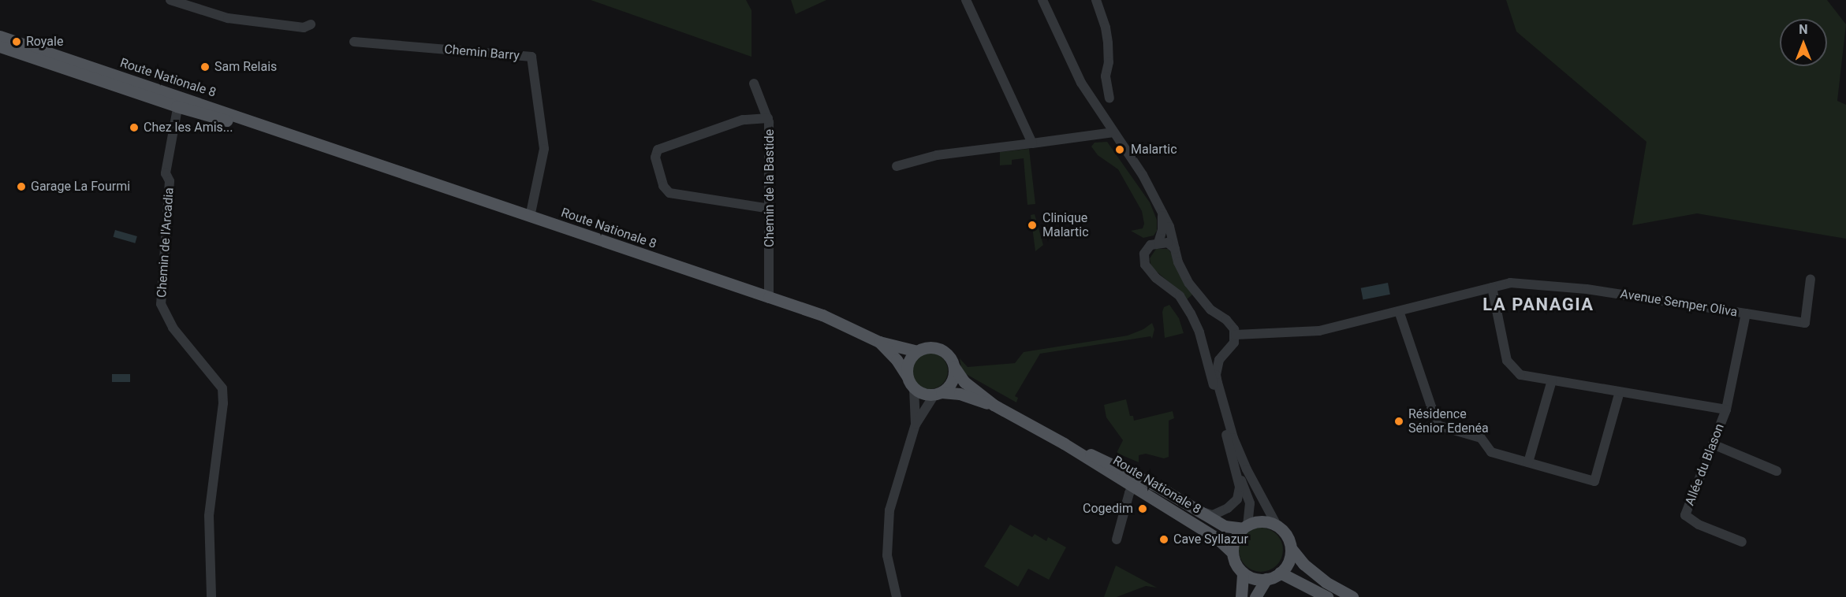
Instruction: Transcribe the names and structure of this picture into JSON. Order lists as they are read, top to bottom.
{
  "streets": {
    "main road": ["Route Nationale 8"],
    "street": [
      "Chemin Barry",
      "Chemin de la Bastide",
      "Chemin de l'Arcadia",
      "Avenue Semper Oliva",
      "Allée du Blason"
    ]
  },
  "crossings": [
    ["Chemin Barry", "Route Nationale 8"],
    ["Route Nationale 8", "Chemin de la Bastide"],
    ["Route Nationale 8", "Chemin de l'Arcadia"],
    ["Avenue Semper Oliva", "Allée du Blason"]
  ],
  "districts": ["LA PANAGIA"],
  "places": [
    "Royale",
    "Sam Relais",
    "Chez les Amis...",
    "Malartic",
    "Garage La Fourmi",
    "Clinique Malartic",
    "Résidence Sénior Edenéa",
    "Cogedim",
    "Cave Syllazur"
  ],
  "north": "top"
}
